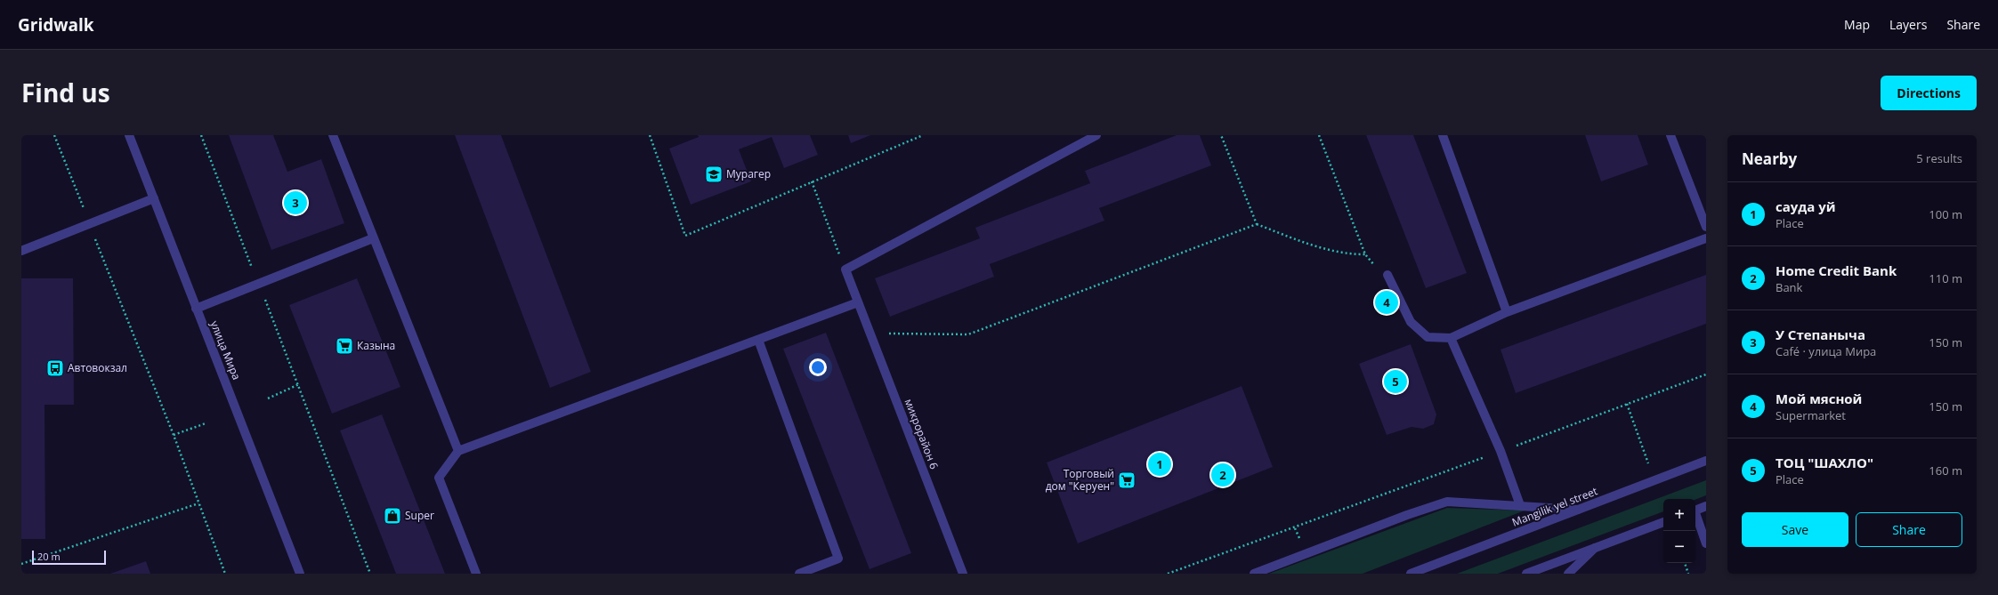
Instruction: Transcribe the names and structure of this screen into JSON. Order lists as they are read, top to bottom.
{
  "streets": {
    "street": ["улица Мира", "микрорайон 6", "Mangilik yel street"]
  },
  "places": {
    "school or university": ["Мурагер"],
    "supermarket": ["Казына", "Торговый дом \"Керуен\""],
    "bus stop": ["Автовокзал"],
    "shop": ["Super"]
  },
  "scale_bar": "20 m",
  "page": {
    "header": "Gridwalk",
    "nav": ["Map", "Layers", "Share"],
    "title": "Find us",
    "buttons": [
      "Directions",
      ["Save", "Share"]
    ],
    "heading": ["Nearby", "5 results"],
    "list": [
      {
        "mark": "1",
        "name": "сауда уй",
        "note": "Place",
        "value": "100 m"
      },
      {
        "mark": "2",
        "name": "Home Credit Bank",
        "note": "Bank",
        "value": "110 m"
      },
      {
        "mark": "3",
        "name": "У Степаныча",
        "note": "Café · улица Мира",
        "value": "150 m"
      },
      {
        "mark": "4",
        "name": "Мой мясной",
        "note": "Supermarket",
        "value": "150 m"
      },
      {
        "mark": "5",
        "name": "ТОЦ \"ШАХЛО\"",
        "note": "Place",
        "value": "160 m"
      }
    ],
    "pins": [
      "3",
      "4",
      "5",
      "1",
      "2"
    ],
    "map_buttons": ["+", "−"],
    "scale": "20 m"
  }
}
